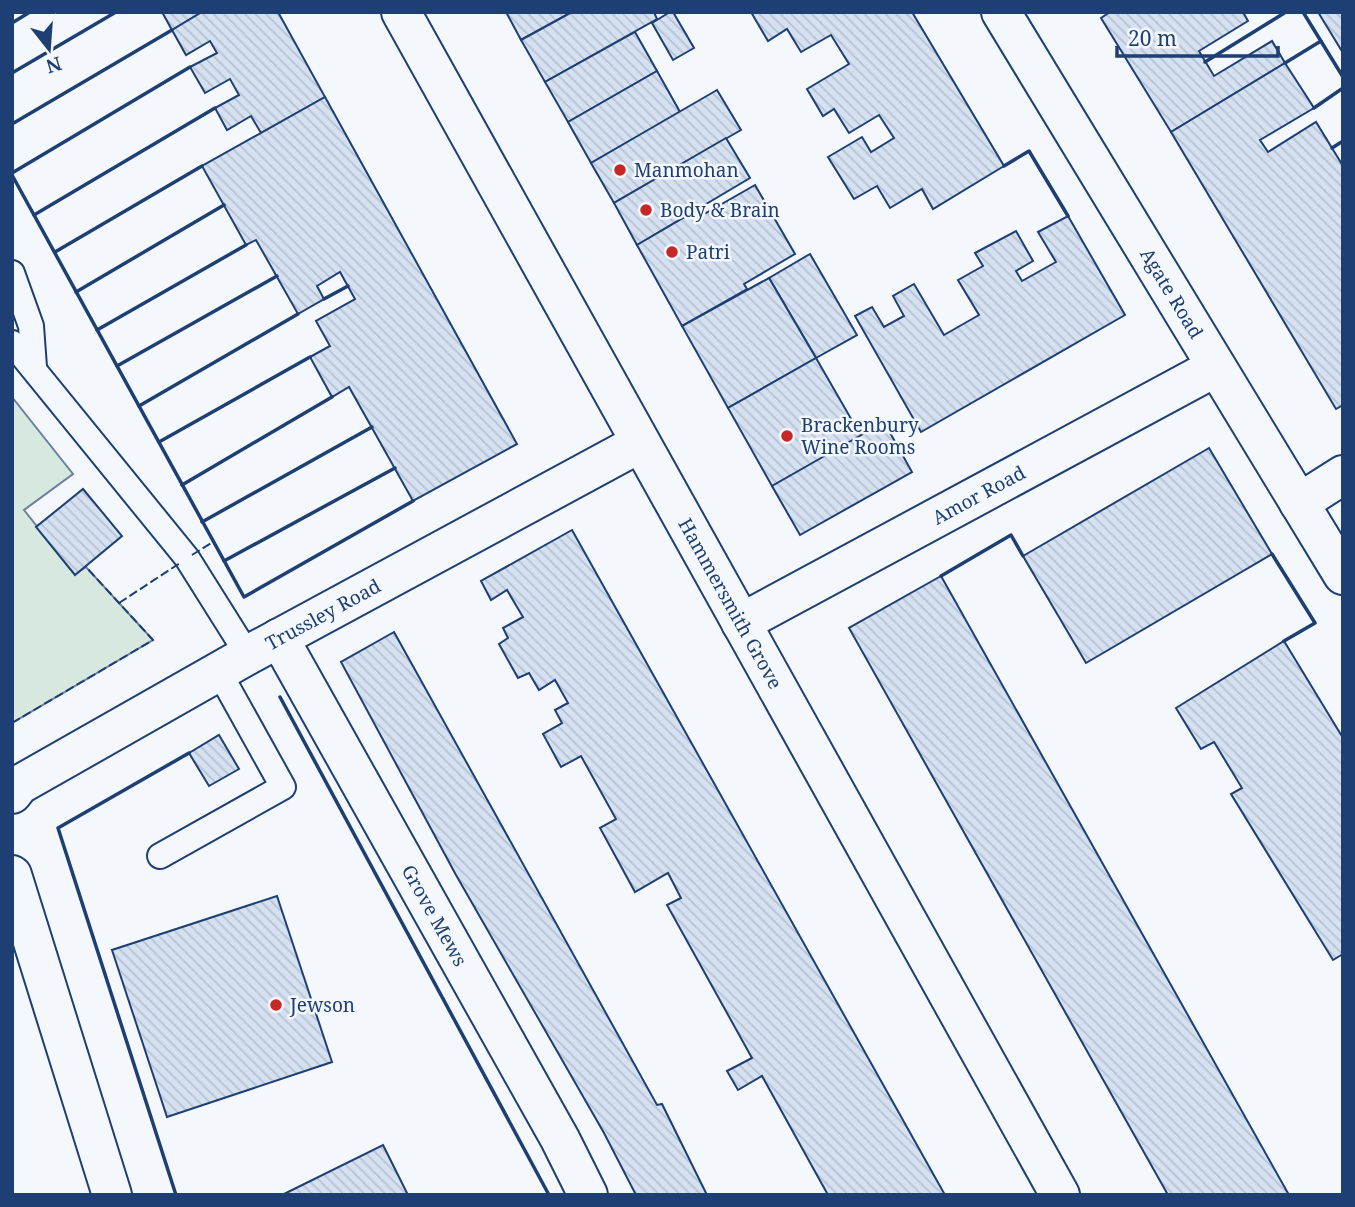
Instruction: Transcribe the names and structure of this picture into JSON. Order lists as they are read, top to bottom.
{
  "streets": {
    "street": [
      "Agate Road",
      "Amor Road",
      "Hammersmith Grove",
      "Trussley Road",
      "Grove Mews"
    ]
  },
  "crossings": [
    ["Agate Road", "Amor Road"],
    ["Amor Road", "Hammersmith Grove"],
    ["Hammersmith Grove", "Trussley Road"],
    ["Trussley Road", "Grove Mews"]
  ],
  "places": [
    "Manmohan",
    "Body & Brain",
    "Patri",
    "Brackenbury Wine Rooms",
    "Jewson"
  ],
  "scale_bar": "20 m",
  "north": "bottom"
}
